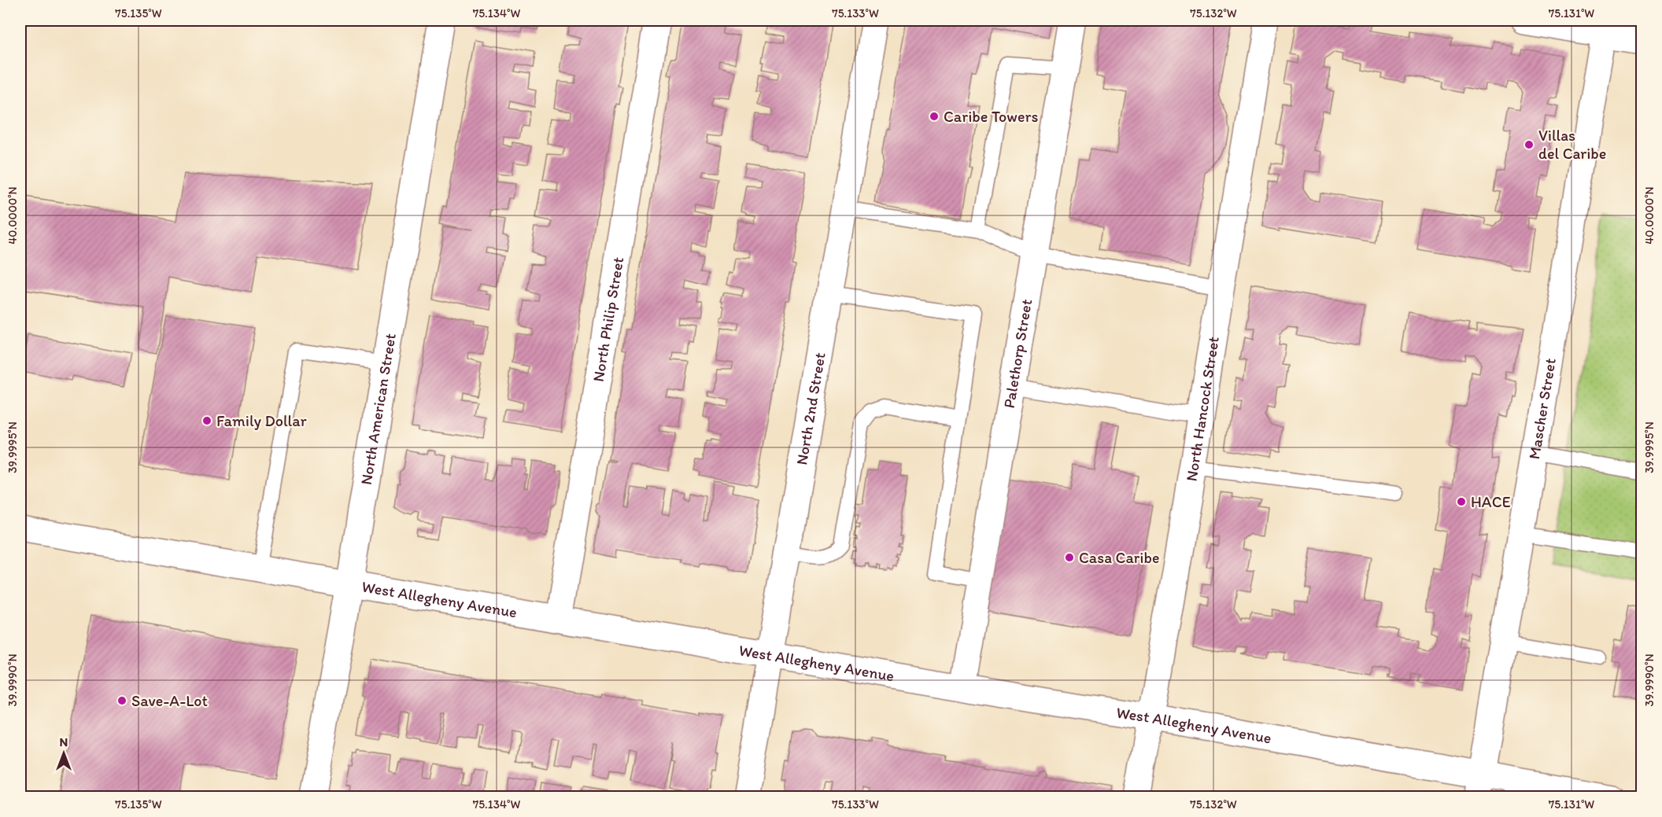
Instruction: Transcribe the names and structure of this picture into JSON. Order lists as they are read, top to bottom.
{
  "streets": {
    "street": [
      "North Philip Street",
      "Palethorp Street",
      "North American Street",
      "North 2nd Street",
      "North Hancock Street",
      "Mascher Street",
      "West Allegheny Avenue"
    ]
  },
  "crossings": [
    ["North Philip Street", "West Allegheny Avenue"],
    ["Palethorp Street", "West Allegheny Avenue"],
    ["North American Street", "West Allegheny Avenue"],
    ["North 2nd Street", "West Allegheny Avenue"],
    ["North Hancock Street", "West Allegheny Avenue"],
    ["Mascher Street", "West Allegheny Avenue"]
  ],
  "places": [
    "Caribe Towers",
    "Villas del Caribe",
    "Family Dollar",
    "HACE",
    "Casa Caribe",
    "Save-A-Lot"
  ],
  "north": "top",
  "coordinates": [
    "75.135°W",
    "75.134°W",
    "75.133°W",
    "75.132°W",
    "75.131°W",
    "40.0000°N",
    "39.9995°N",
    "39.9990°N"
  ]
}
